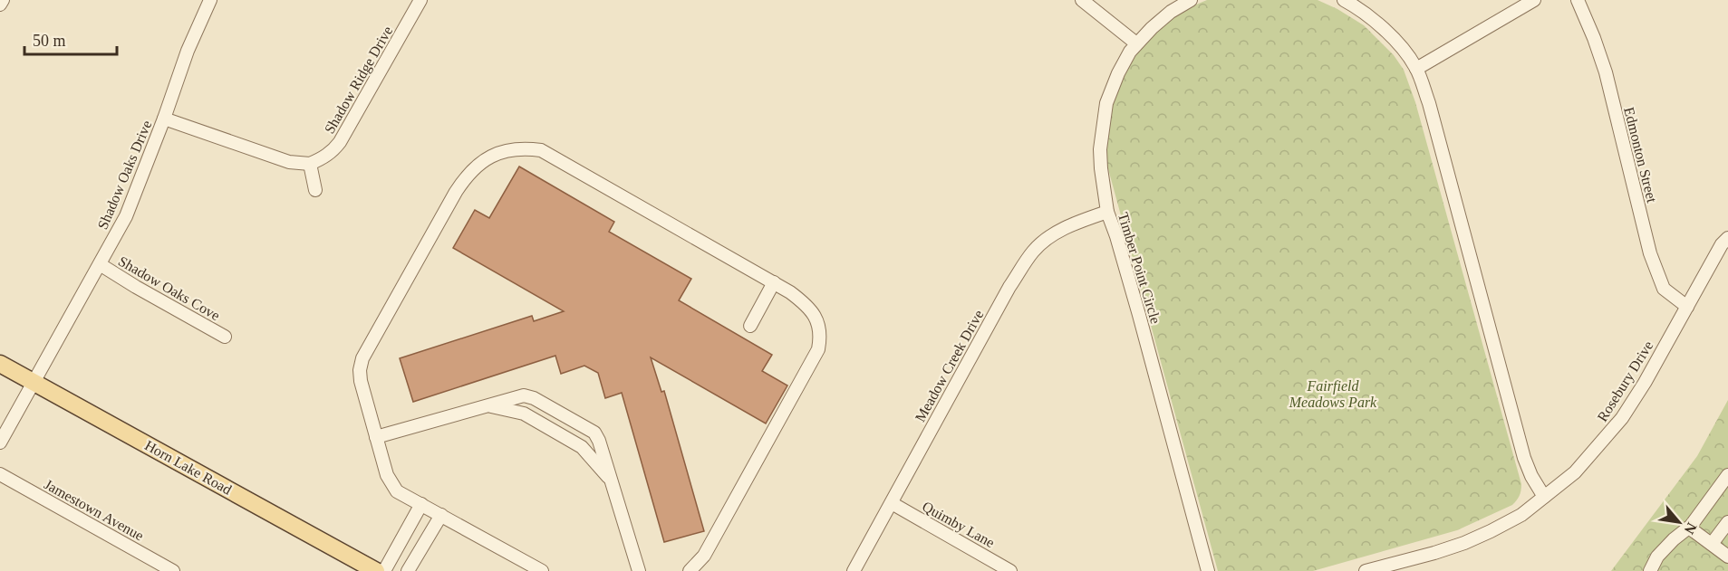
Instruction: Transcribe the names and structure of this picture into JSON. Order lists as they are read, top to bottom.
{
  "streets": {
    "main road": ["Horn Lake Road"],
    "street": [
      "Shadow Ridge Drive",
      "Edmonton Street",
      "Shadow Oaks Drive",
      "Timber Point Circle",
      "Shadow Oaks Cove",
      "Meadow Creek Drive",
      "Rosebury Drive",
      "Jamestown Avenue",
      "Quimby Lane"
    ]
  },
  "crossings": [
    ["Edmonton Street", "Rosebury Drive"],
    ["Shadow Oaks Drive", "Shadow Oaks Cove"],
    ["Shadow Oaks Drive", "Horn Lake Road"],
    ["Timber Point Circle", "Meadow Creek Drive"],
    ["Meadow Creek Drive", "Quimby Lane"]
  ],
  "parks": ["Fairfield Meadows Park"],
  "scale_bar": "50 m",
  "north": "bottom right"
}
